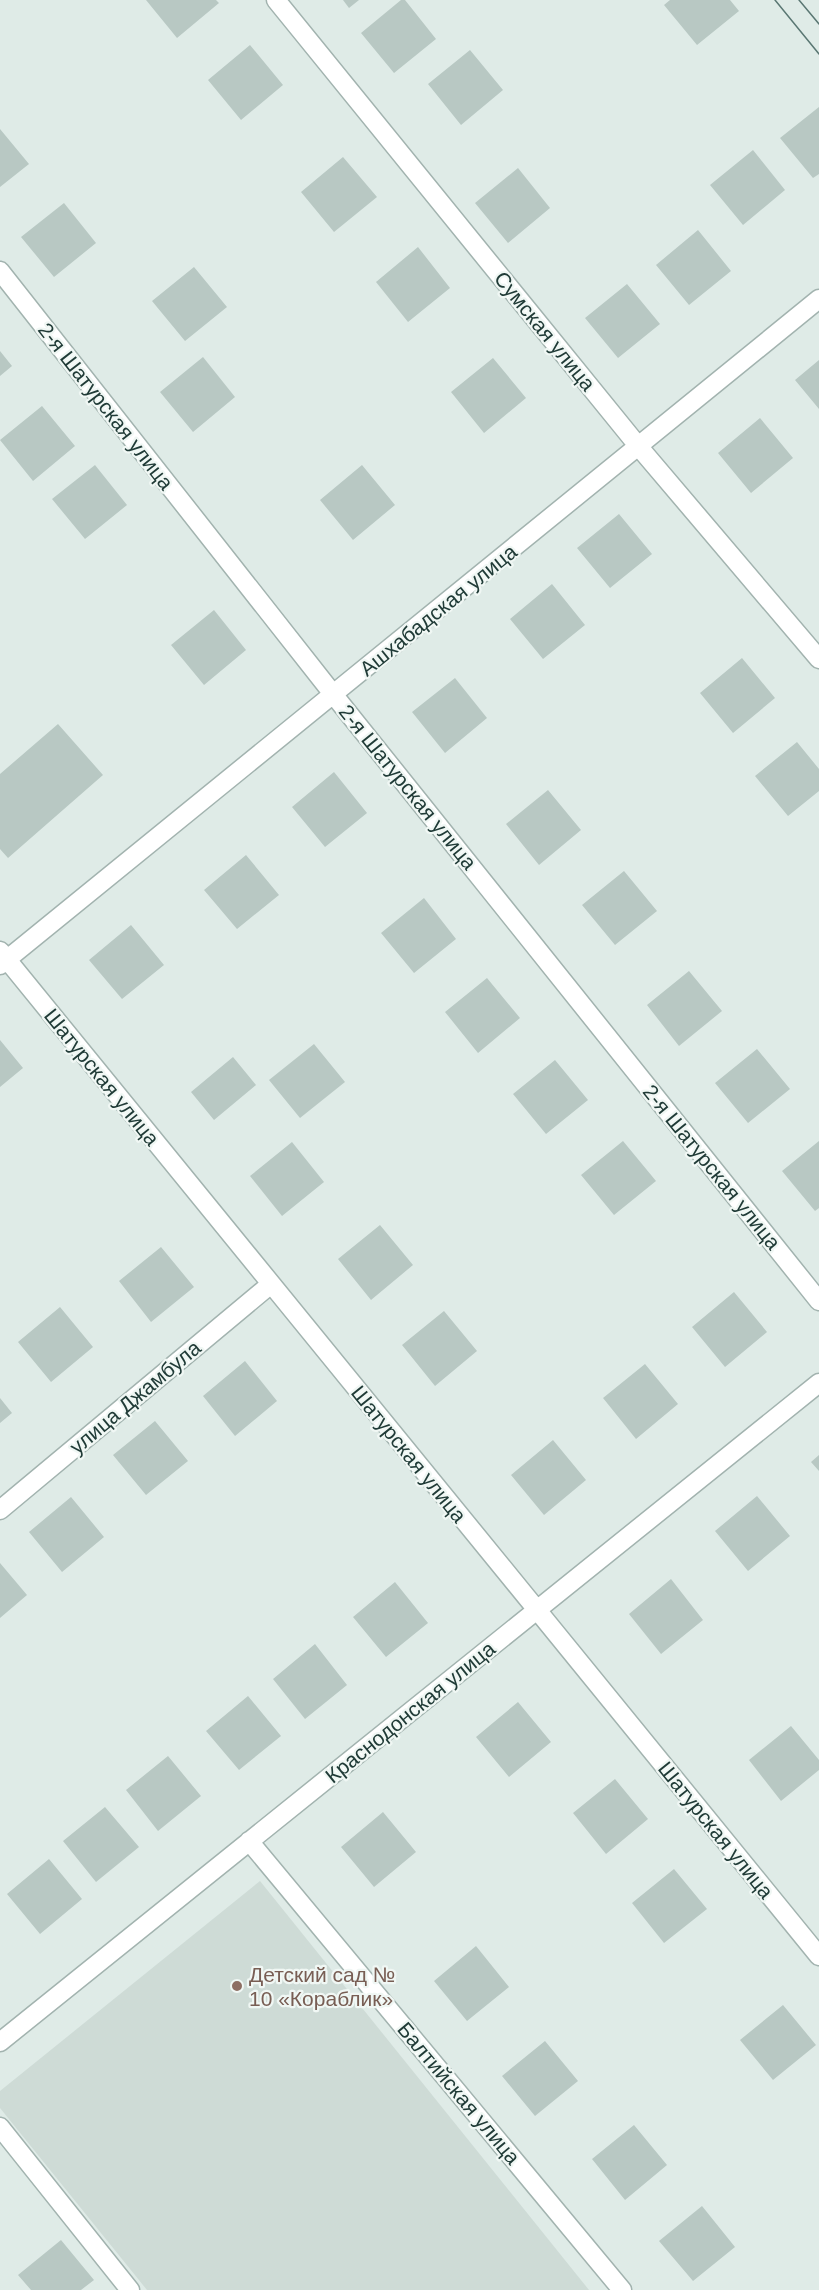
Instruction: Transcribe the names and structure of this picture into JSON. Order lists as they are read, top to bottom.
{
  "streets": {
    "street": [
      "Сумская улица",
      "2-я Шатурская улица",
      "Ашхабадская улица",
      "Шатурская улица",
      "улица Джамбула",
      "Краснодонская улица",
      "Балтийская улица"
    ]
  },
  "crossings": [
    ["Сумская улица", "Ашхабадская улица"],
    ["2-я Шатурская улица", "Ашхабадская улица"],
    ["Ашхабадская улица", "Шатурская улица"],
    ["Шатурская улица", "улица Джамбула"],
    ["Шатурская улица", "Краснодонская улица"],
    ["Краснодонская улица", "Балтийская улица"]
  ],
  "places": ["Детский сад № 10 «Кораблик»"]
}
